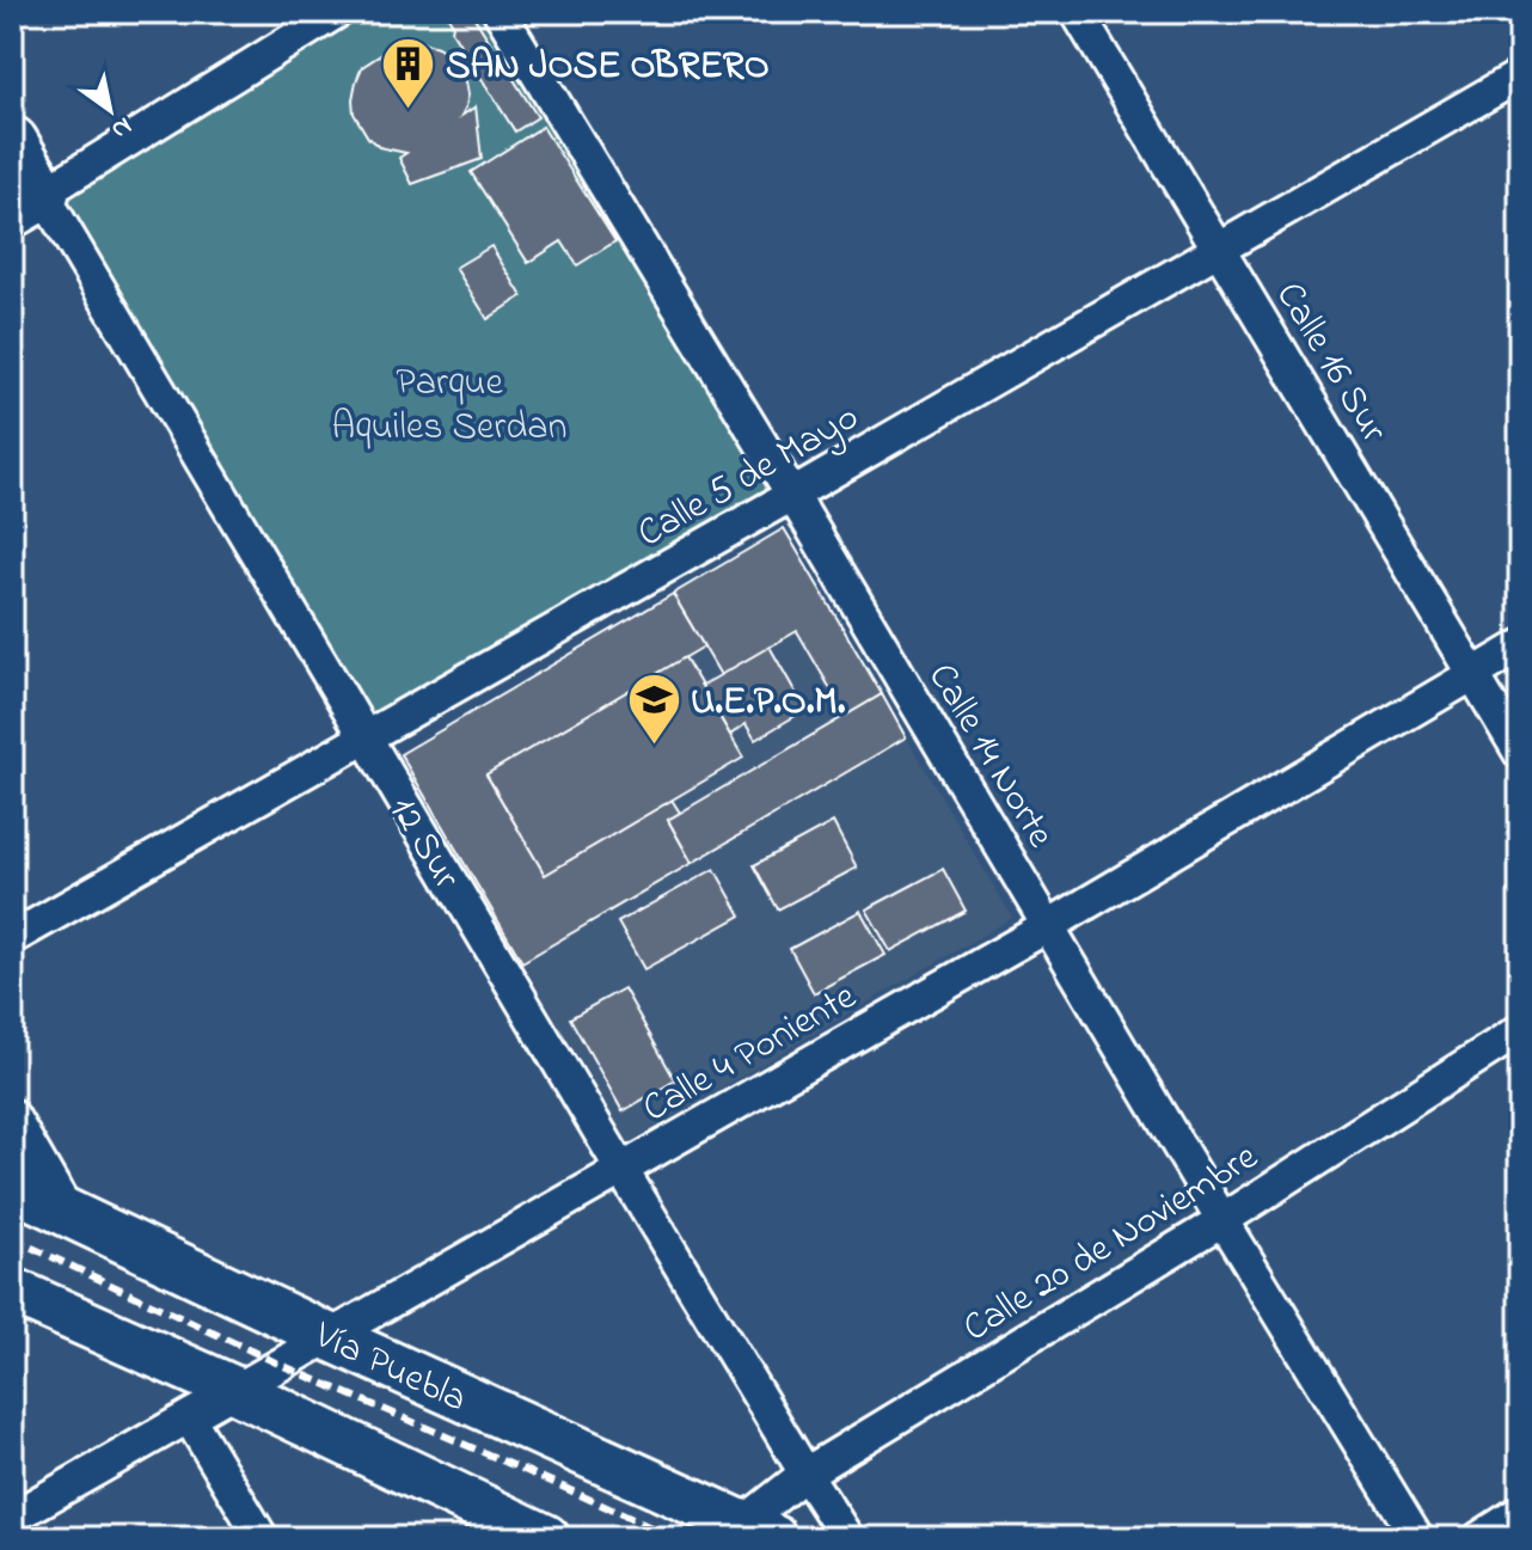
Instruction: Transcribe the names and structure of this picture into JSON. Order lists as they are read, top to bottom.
{
  "streets": {
    "main road": ["12 Sur", "Vía Puebla"],
    "street": [
      "Calle 16 Sur",
      "Calle 5 de Mayo",
      "Calle 14 Norte",
      "Calle 4 Poniente",
      "Calle 20 de Noviembre"
    ]
  },
  "crossings": [
    ["Calle 16 Sur", "Calle 5 de Mayo"],
    ["Calle 16 Sur", "Calle 4 Poniente"],
    ["Calle 5 de Mayo", "Calle 14 Norte"],
    ["Calle 5 de Mayo", "12 Sur"],
    ["Calle 14 Norte", "Calle 4 Poniente"],
    ["Calle 14 Norte", "Calle 20 de Noviembre"],
    ["12 Sur", "Calle 4 Poniente"],
    ["12 Sur", "Calle 20 de Noviembre"],
    ["Calle 4 Poniente", "Vía Puebla"],
    ["Calle 20 de Noviembre", "Vía Puebla"]
  ],
  "parks": ["Parque Aquiles Serdan"],
  "places": {
    "building": ["SAN JOSE OBRERO"],
    "school or university": ["U.E.P.O.M."]
  },
  "north": "bottom right"
}
